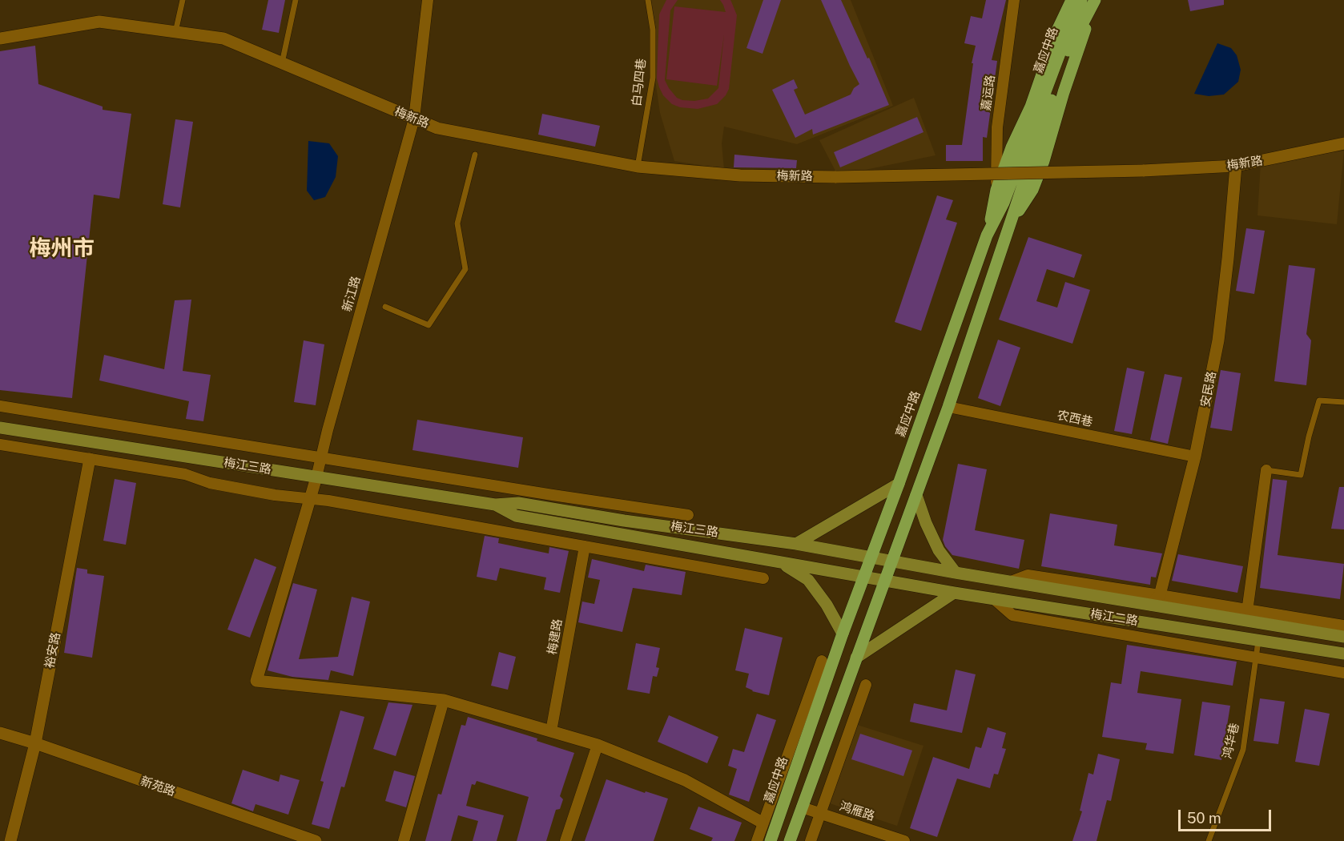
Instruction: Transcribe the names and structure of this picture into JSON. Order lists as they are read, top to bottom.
{
  "streets": {
    "main road": ["嘉应中路", "梅江三路", "梅江二路"],
    "street": [
      "嘉运路",
      "梅新路",
      "新江路",
      "安民路",
      "农西巷",
      "梅建路",
      "裕安路",
      "新苑路",
      "鸿雁路"
    ],
    "lane": ["白马四巷", "鸿华巷"]
  },
  "crossings": [
    ["嘉应中路", "梅江三路"],
    ["白马四巷", "梅新路"],
    ["梅新路", "新江路"],
    ["梅新路", "安民路"],
    ["新江路", "梅江三路"],
    ["安民路", "农西巷"],
    ["安民路", "梅江二路"],
    ["梅江三路", "梅江二路"],
    ["梅江二路", "鸿华巷"],
    ["裕安路", "新苑路"]
  ],
  "districts": ["梅州市"],
  "scale_bar": "50 m"
}
